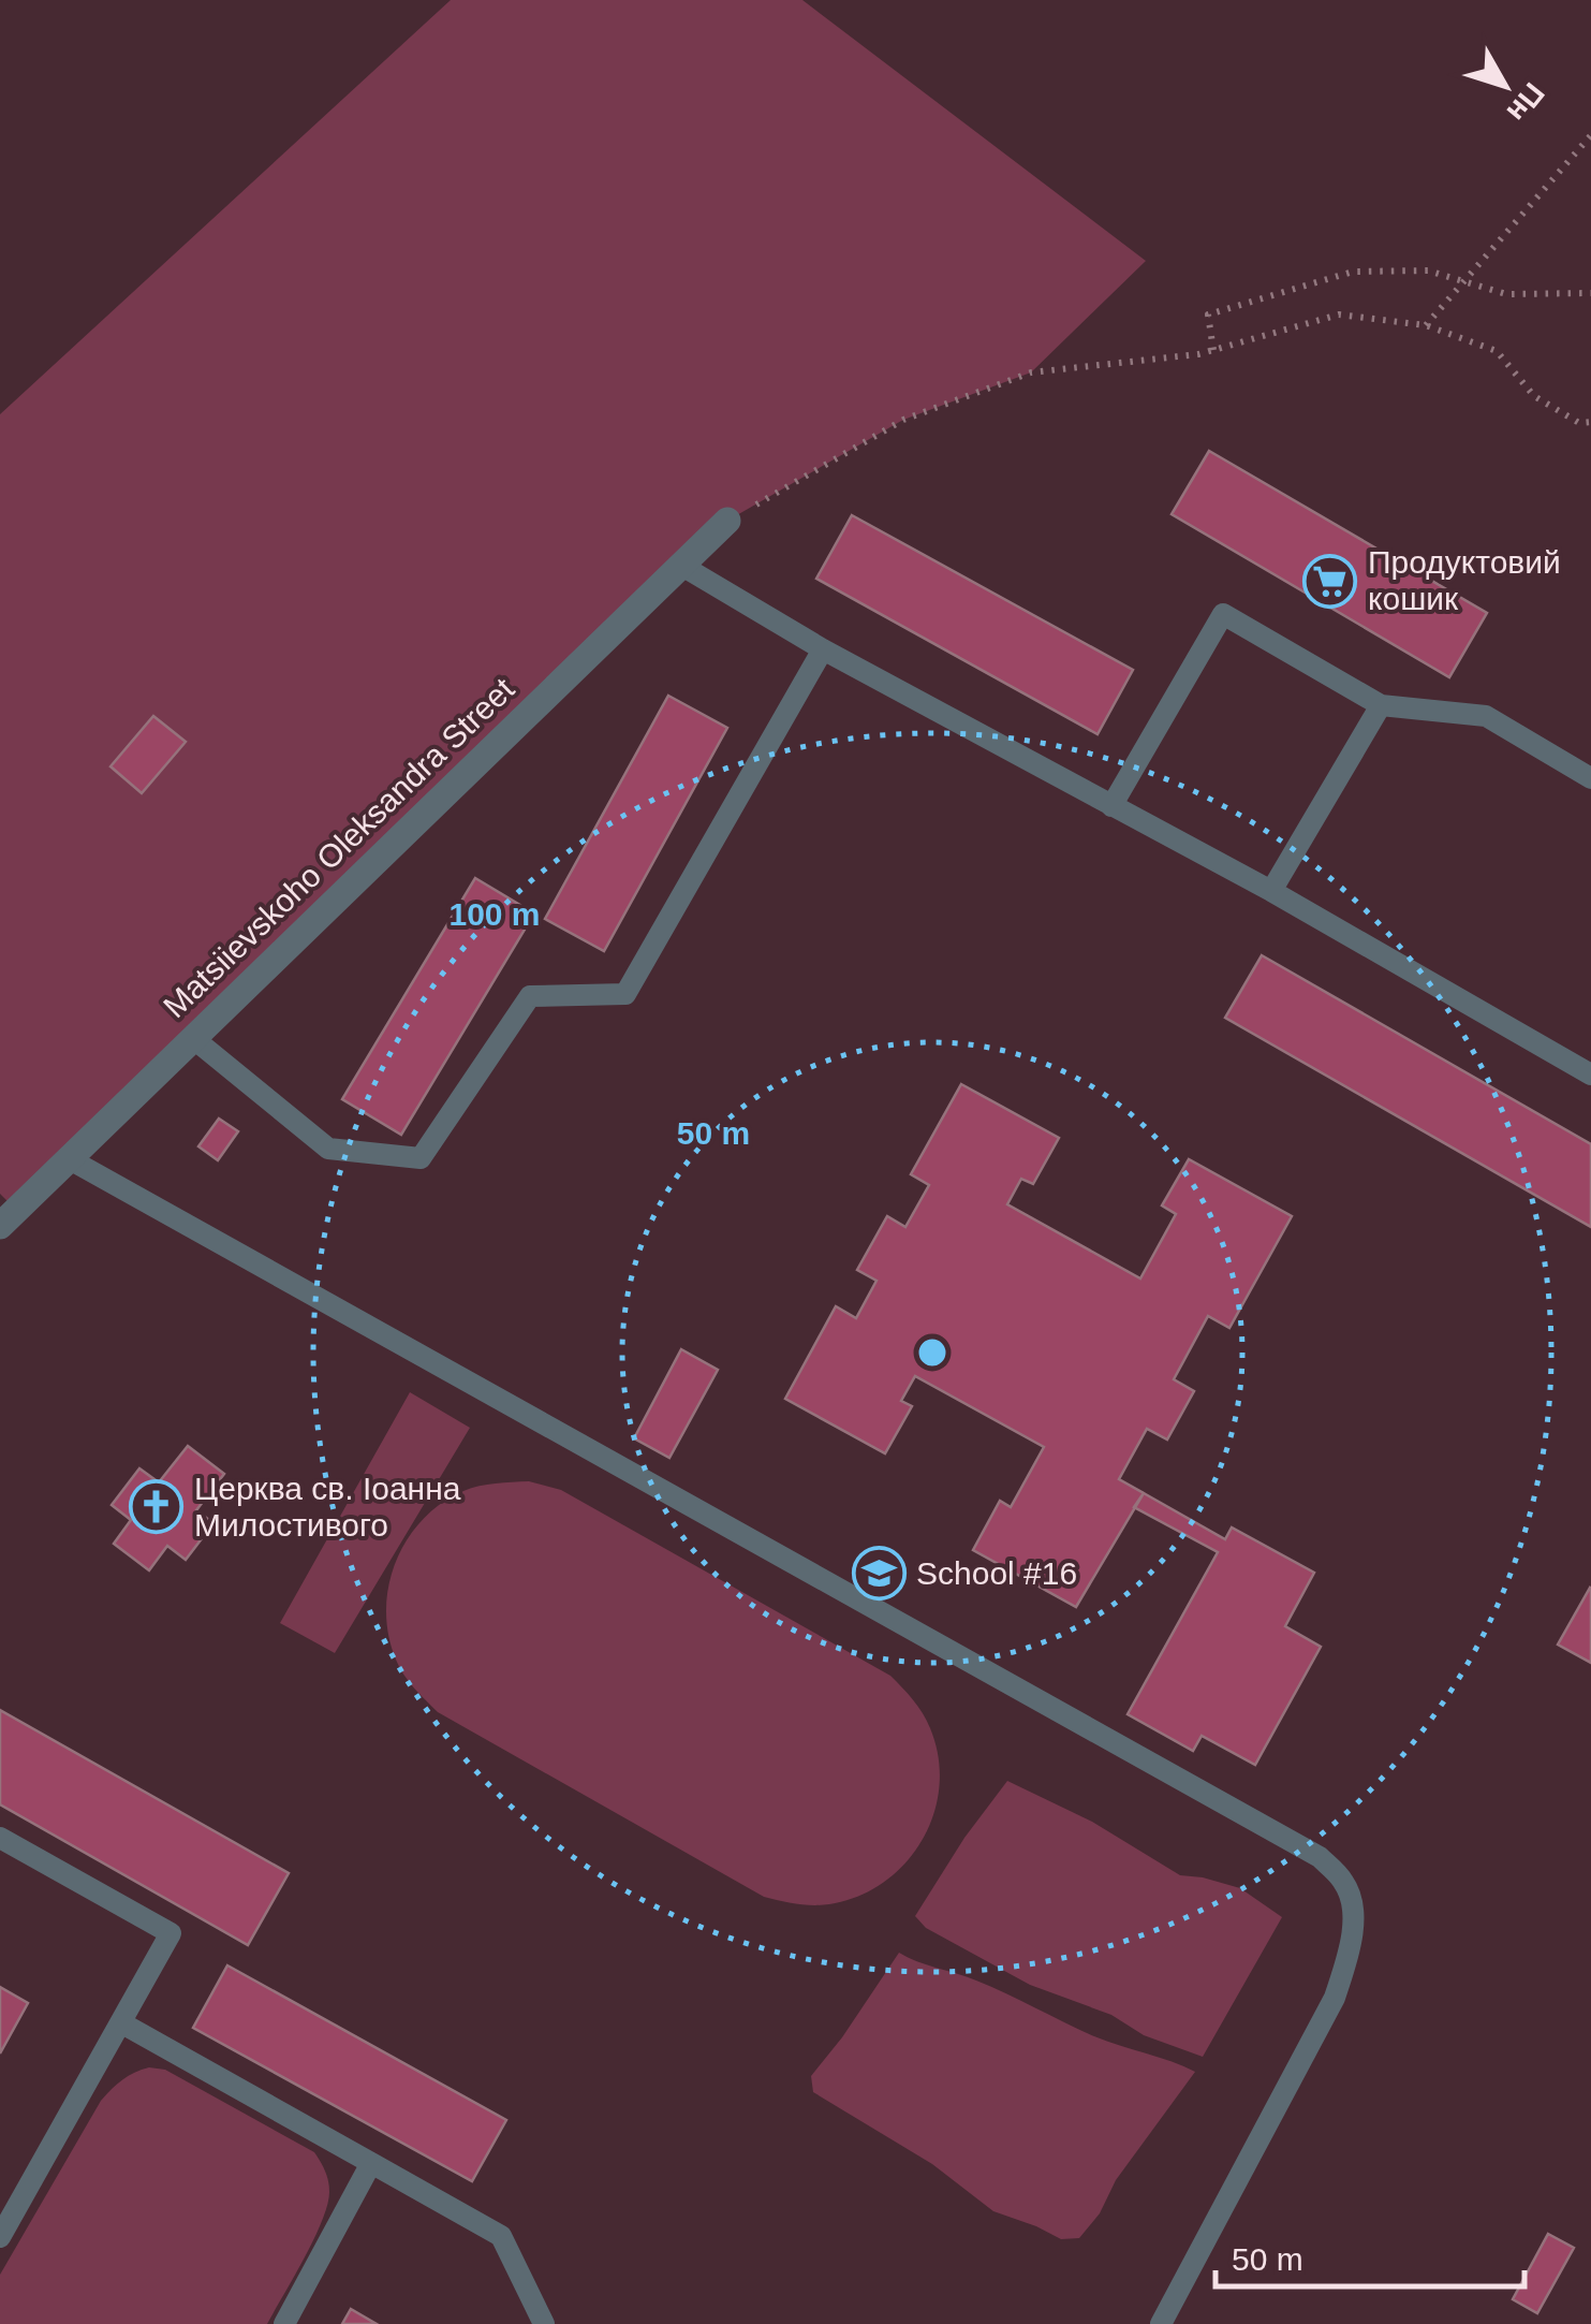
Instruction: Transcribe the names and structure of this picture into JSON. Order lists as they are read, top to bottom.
{
  "streets": {
    "street": ["Matsiievskoho Oleksandra Street"]
  },
  "places": {
    "supermarket": ["Продуктовий кошик"],
    "church": ["Церква св. Іоанна Милостивого"],
    "school or university": ["School #16"]
  },
  "scale_bar": "50 m",
  "north": "bottom right",
  "rings": ["100 m", "50 m"]
}
